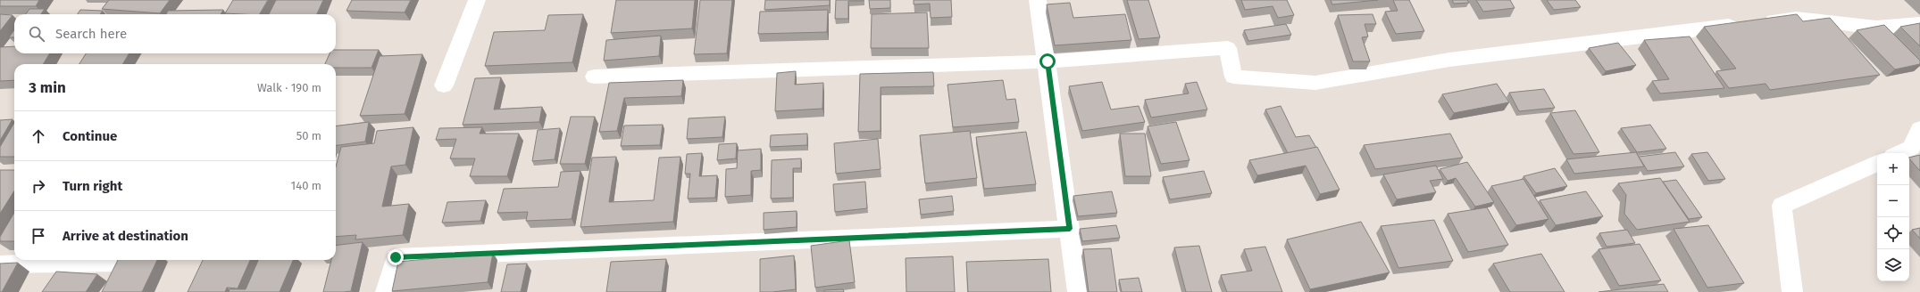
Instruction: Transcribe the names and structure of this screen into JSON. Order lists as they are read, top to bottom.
{
  "page": {
    "search": "Search here",
    "heading": ["3 min", "Walk · 190 m"],
    "list": [
      ["Continue", "50 m"],
      ["Turn right", "140 m"],
      "Arrive at destination"
    ],
    "map_buttons": ["+", "−"]
  }
}
